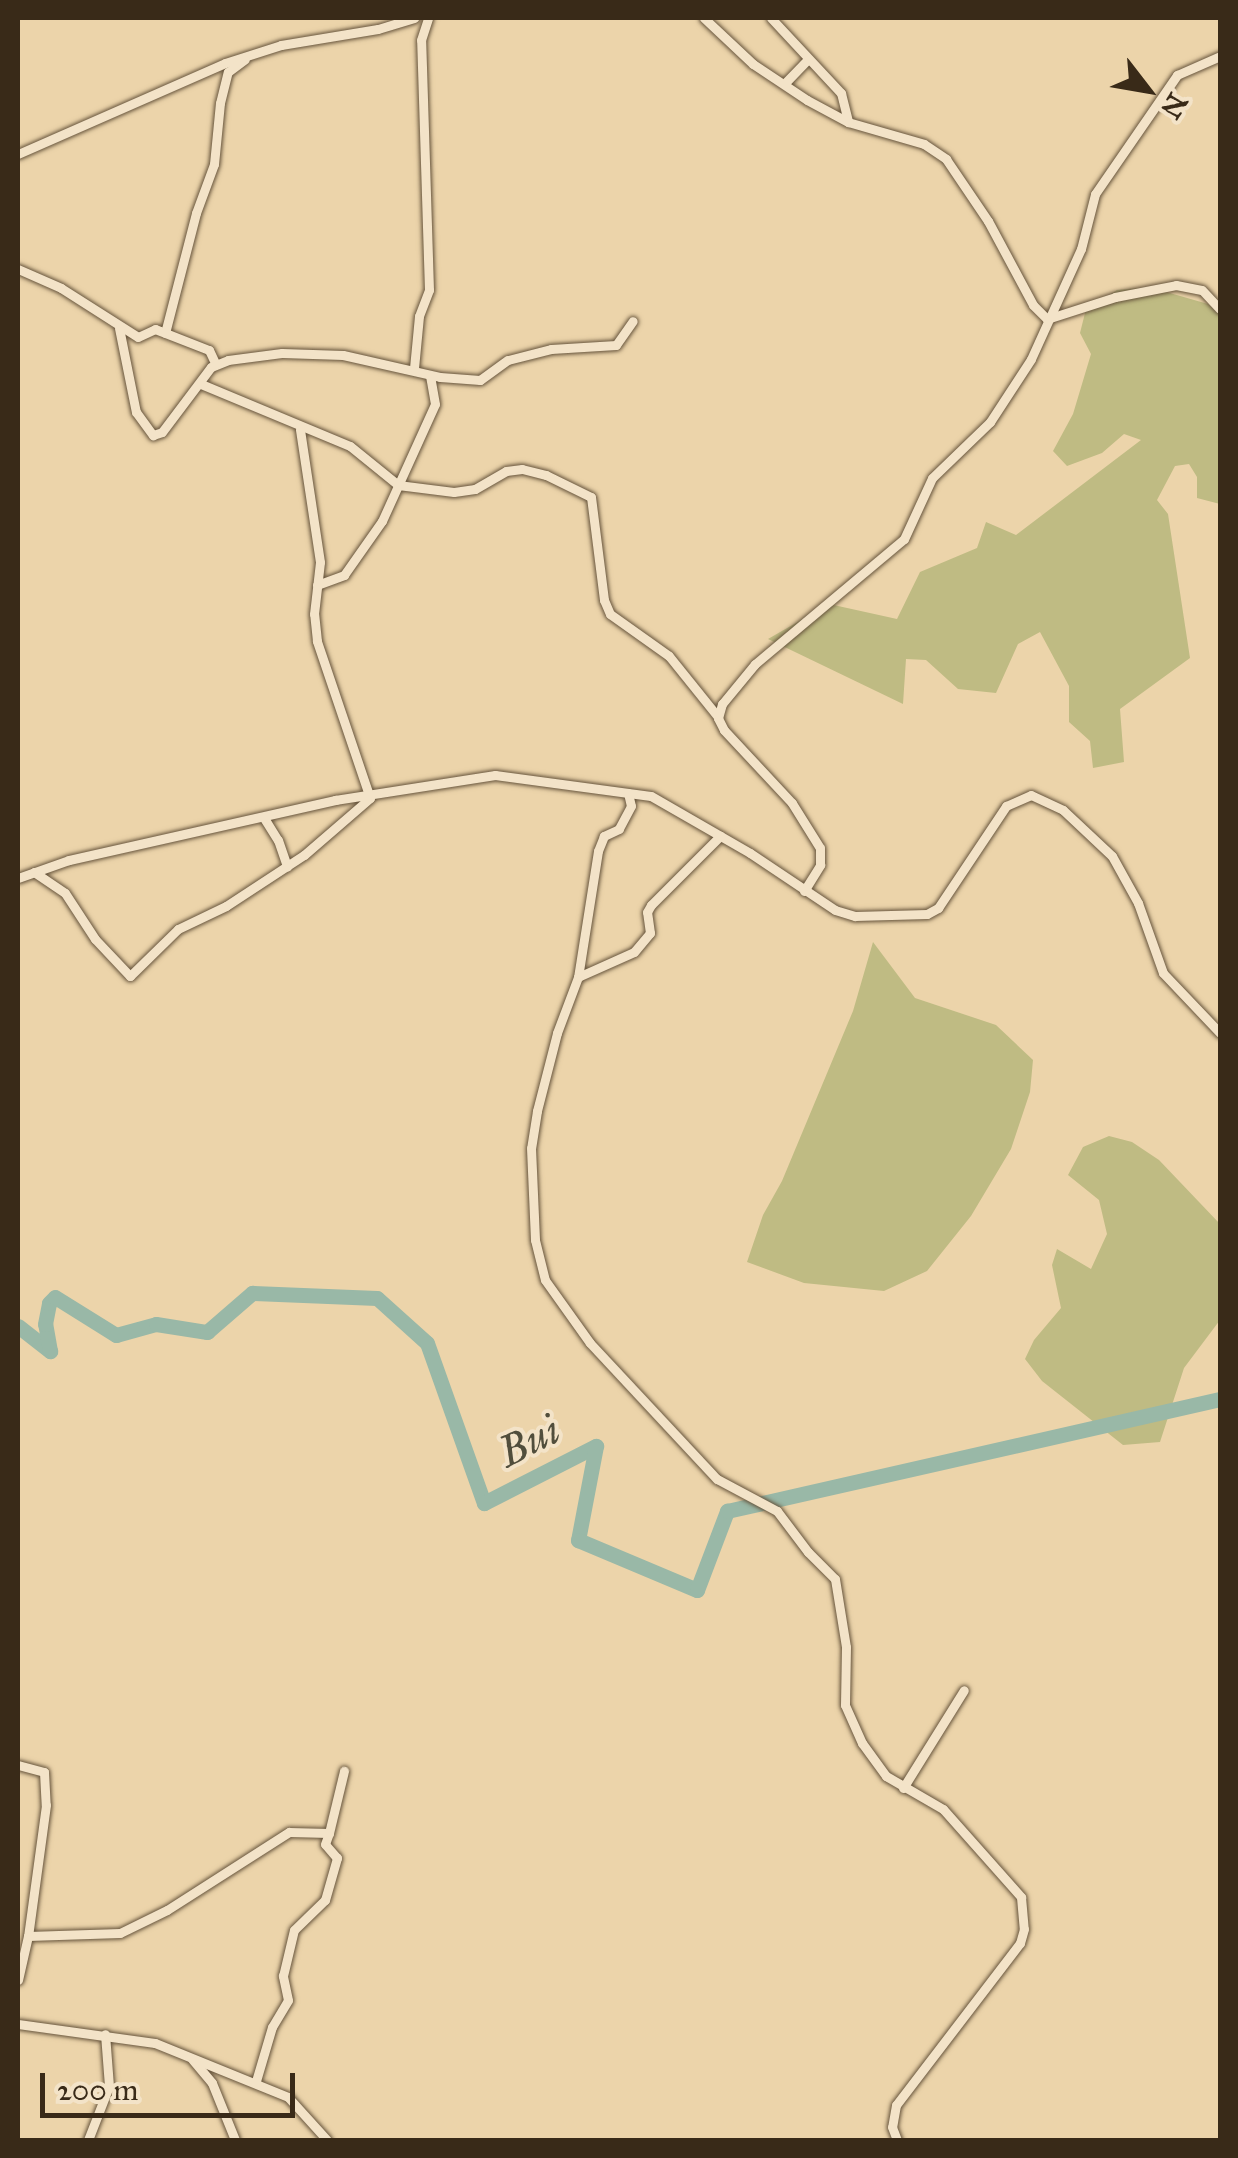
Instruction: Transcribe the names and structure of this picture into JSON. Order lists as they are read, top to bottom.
{
  "water": ["Bui"],
  "scale_bar": "200 m",
  "north": "bottom right"
}
